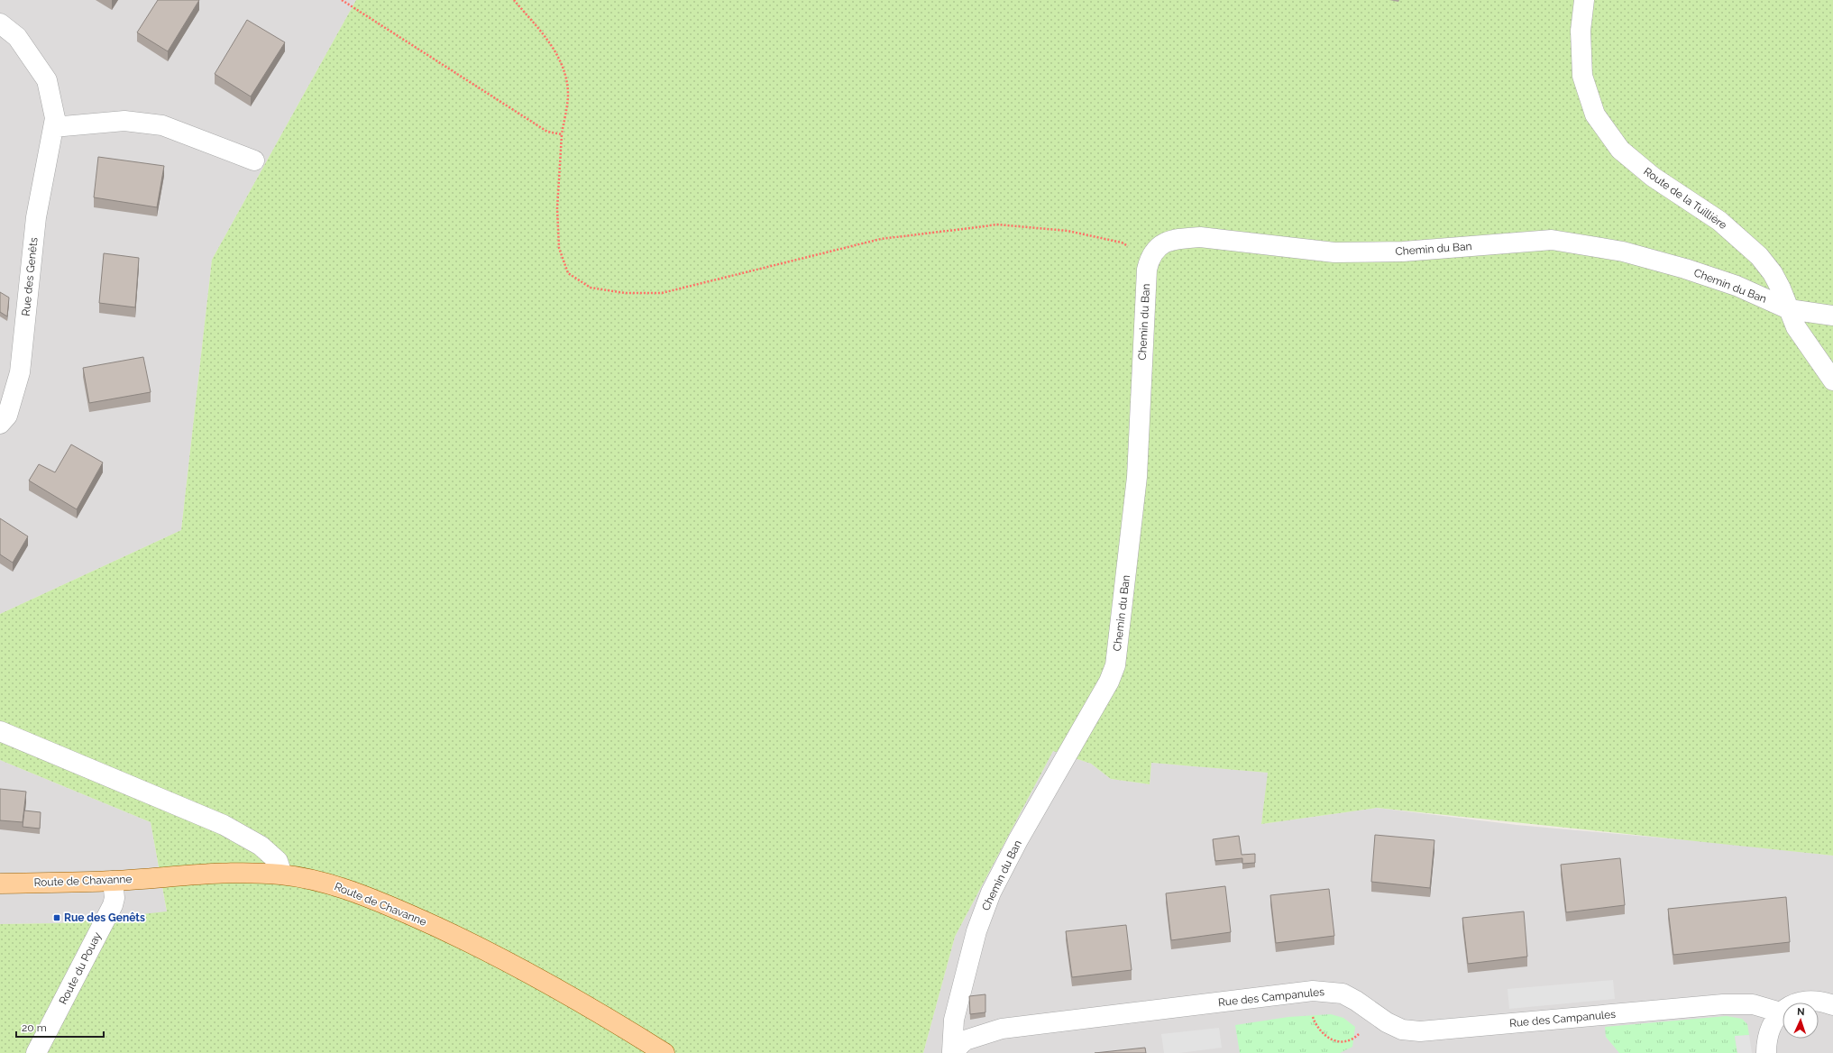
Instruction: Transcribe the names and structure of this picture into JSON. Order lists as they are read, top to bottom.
{
  "streets": {
    "main road": ["Route de Chavanne"],
    "street": [
      "Route de la Tuillière",
      "Chemin du Ban",
      "Rue des Genêts",
      "Route du Pouay",
      "Rue des Campanules"
    ]
  },
  "crossings": [
    ["Route de la Tuillière", "Chemin du Ban"],
    ["Chemin du Ban", "Rue des Campanules"],
    ["Route de Chavanne", "Route du Pouay"]
  ],
  "places": {
    "transit": ["Rue des Genêts"]
  },
  "scale_bar": "20 m",
  "north": "top"
}
